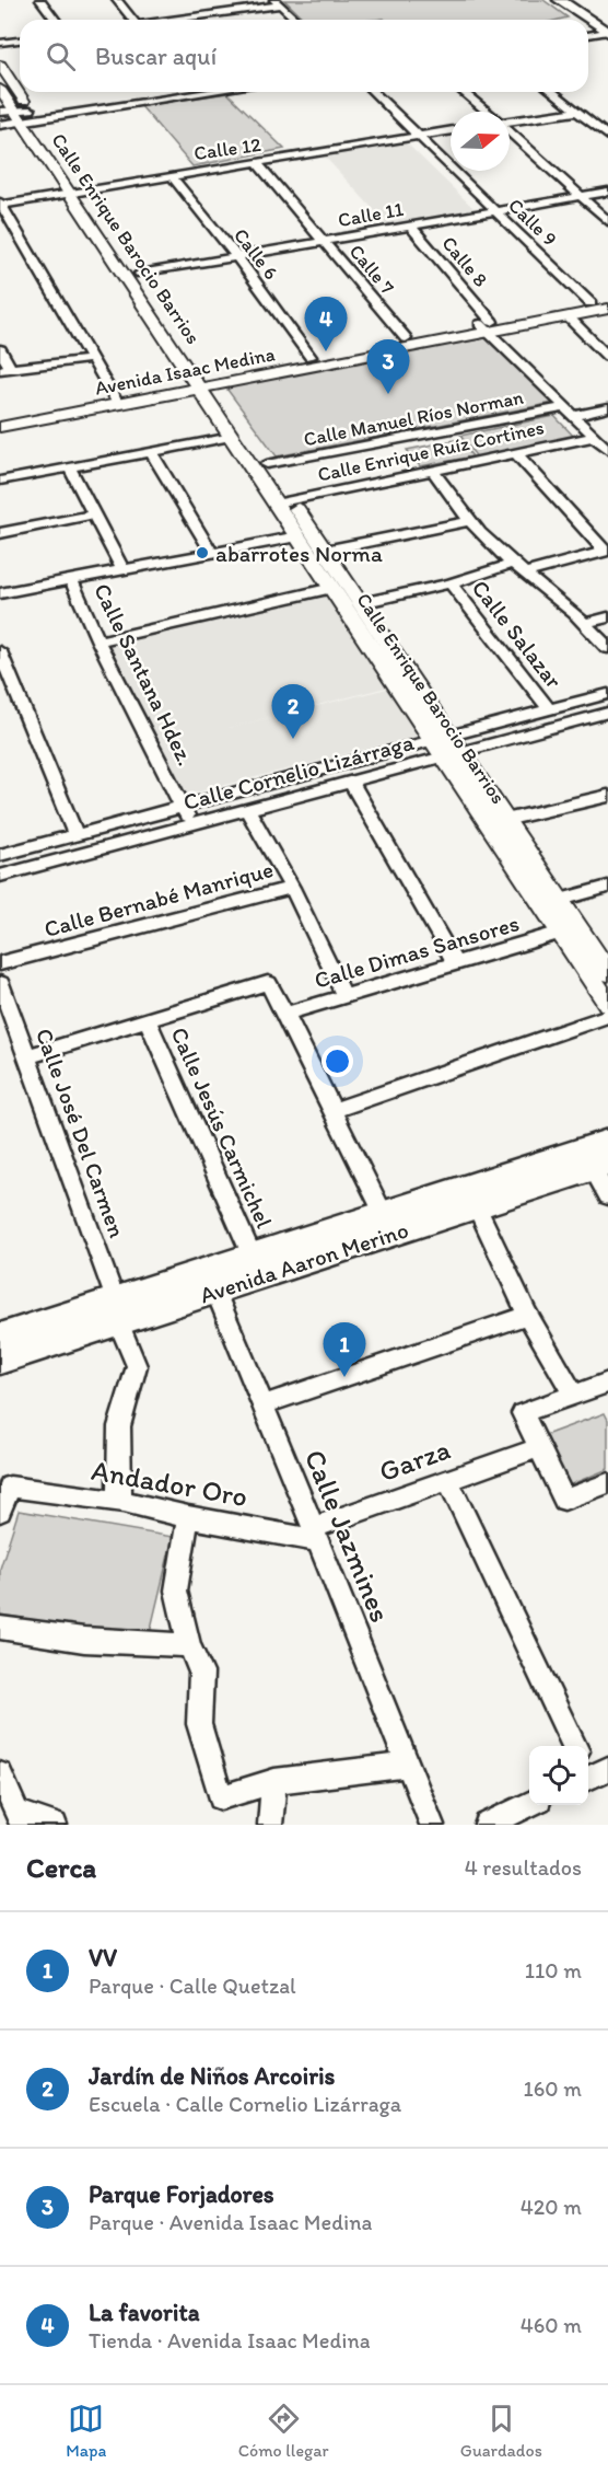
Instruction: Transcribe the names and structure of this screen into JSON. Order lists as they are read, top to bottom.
{
  "streets": {
    "main road": ["Avenida Aaron Merino"],
    "street": [
      "Calle 12",
      "Calle 11",
      "Calle 9",
      "Calle Enrique Barocio Barrios",
      "Calle 6",
      "Calle 8",
      "Calle 7",
      "Avenida Isaac Medina",
      "Calle Manuel Ríos Norman",
      "Calle Enrique Ruíz Cortines",
      "Calle Salazar",
      "Calle Santana Hdez.",
      "Calle Cornelio Lizárraga",
      "Calle Bernabé Manrique",
      "Calle Dimas Sansores",
      "Calle Jesús Carmichel",
      "Calle José Del Carmen",
      "Garza",
      "Andador Oro",
      "Calle Jazmines"
    ]
  },
  "crossings": [
    ["Calle 12", "Calle 9"],
    ["Calle 12", "Calle Enrique Barocio Barrios"],
    ["Calle 12", "Calle 6"],
    ["Calle 12", "Calle 7"],
    ["Calle 11", "Calle 9"],
    ["Calle 11", "Calle Enrique Barocio Barrios"],
    ["Calle 11", "Calle 6"],
    ["Calle 11", "Calle 8"],
    ["Calle 11", "Calle 7"],
    ["Calle 9", "Avenida Isaac Medina"],
    ["Calle Enrique Barocio Barrios", "Avenida Isaac Medina"],
    ["Calle Enrique Barocio Barrios", "Calle Manuel Ríos Norman"],
    ["Calle Enrique Barocio Barrios", "Calle Enrique Ruíz Cortines"],
    ["Calle Enrique Barocio Barrios", "Calle Cornelio Lizárraga"],
    ["Calle Enrique Barocio Barrios", "Calle Dimas Sansores"],
    ["Calle 6", "Avenida Isaac Medina"],
    ["Calle 8", "Avenida Isaac Medina"],
    ["Calle 8", "Calle Manuel Ríos Norman"],
    ["Calle 8", "Calle Enrique Ruíz Cortines"],
    ["Calle 7", "Avenida Isaac Medina"],
    ["Calle Salazar", "Calle Cornelio Lizárraga"],
    ["Calle Santana Hdez.", "Calle Cornelio Lizárraga"],
    ["Calle Jesús Carmichel", "Avenida Aaron Merino"],
    ["Calle José Del Carmen", "Avenida Aaron Merino"],
    ["Calle José Del Carmen", "Andador Oro"],
    ["Avenida Aaron Merino", "Calle Jazmines"],
    ["Garza", "Andador Oro"],
    ["Garza", "Calle Jazmines"],
    ["Andador Oro", "Calle Jazmines"]
  ],
  "places": ["abarrotes Norma"],
  "north": "right",
  "page": {
    "search": "Buscar aquí",
    "pins": [
      "4",
      "3",
      "2",
      "1"
    ],
    "heading": ["Cerca", "4 resultados"],
    "list": [
      {
        "mark": "1",
        "name": "VV",
        "note": "Parque · Calle Quetzal",
        "value": "110 m"
      },
      {
        "mark": "2",
        "name": "Jardín de Niños Arcoiris",
        "note": "Escuela · Calle Cornelio Lizárraga",
        "value": "160 m"
      },
      {
        "mark": "3",
        "name": "Parque Forjadores",
        "note": "Parque · Avenida Isaac Medina",
        "value": "420 m"
      },
      {
        "mark": "4",
        "name": "La favorita",
        "note": "Tienda · Avenida Isaac Medina",
        "value": "460 m"
      }
    ],
    "nav": ["Mapa", "Cómo llegar", "Guardados"]
  }
}
